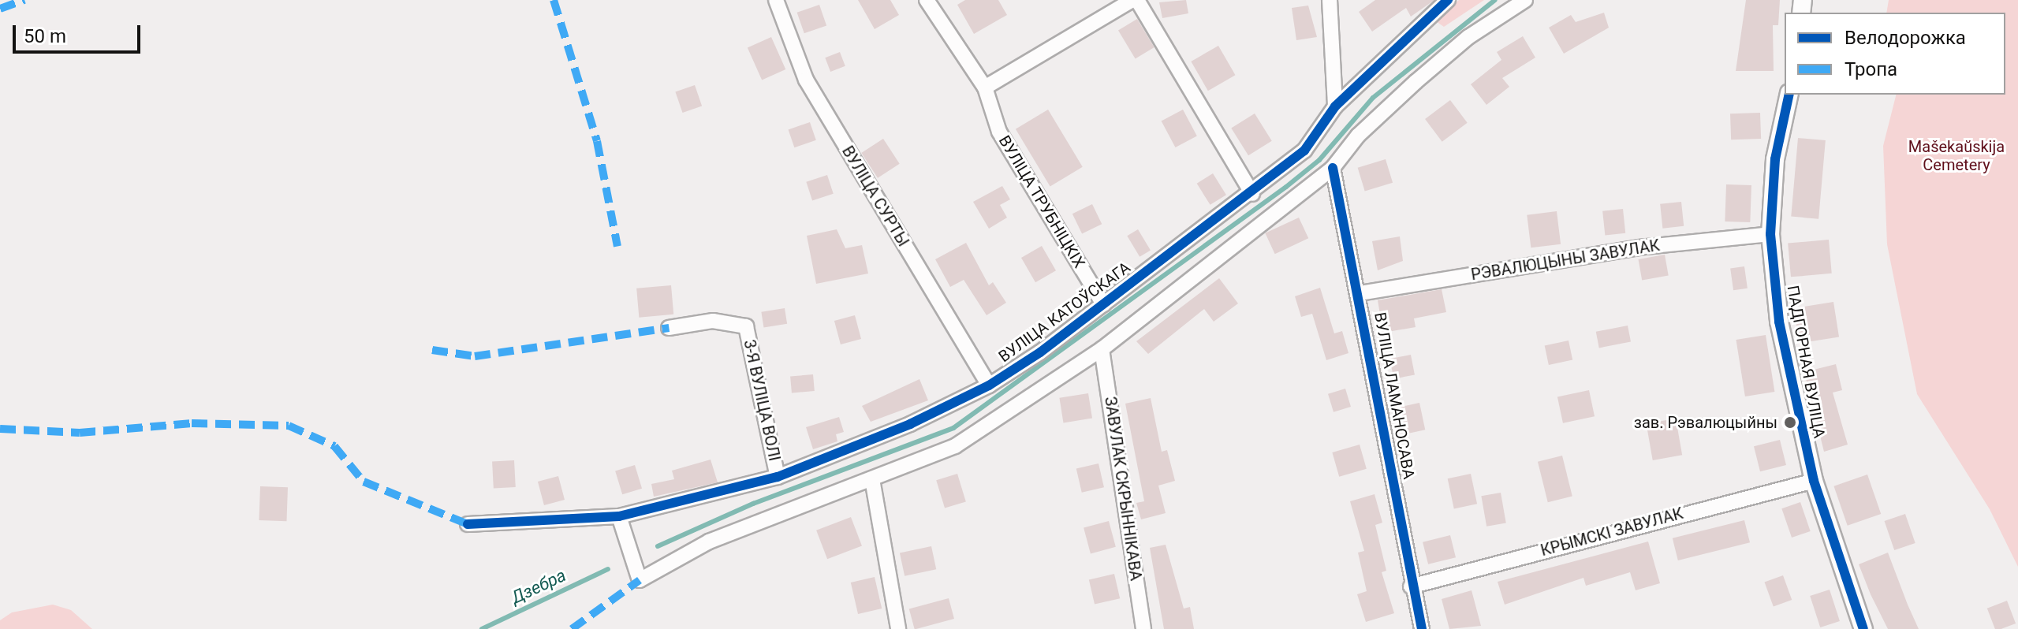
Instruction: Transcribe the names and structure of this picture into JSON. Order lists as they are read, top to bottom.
{
  "streets": {
    "street": [
      "ВУЛІЦА СУРТЫ",
      "ВУЛІЦА ТРУБНІЦКІХ",
      "РЭВАЛЮЦЫНЫ ЗАВУЛАК",
      "ВУЛІЦА КАТОЎСКАГА",
      "ПАДГОРНАЯ ВУЛІЦА",
      "ВУЛІЦА ЛАМАНОСАВА",
      "3-Я ВУЛІЦА ВОЛІ",
      "ЗАВУЛАК СКРЫННІКАВА",
      "КРЫМСКІ ЗАВУЛАК"
    ]
  },
  "crossings": [
    ["ВУЛІЦА СУРТЫ", "ВУЛІЦА КАТОЎСКАГА"],
    ["ВУЛІЦА ТРУБНІЦКІХ", "ВУЛІЦА КАТОЎСКАГА"],
    ["РЭВАЛЮЦЫНЫ ЗАВУЛАК", "ПАДГОРНАЯ ВУЛІЦА"],
    ["РЭВАЛЮЦЫНЫ ЗАВУЛАК", "ВУЛІЦА ЛАМАНОСАВА"],
    ["ВУЛІЦА КАТОЎСКАГА", "3-Я ВУЛІЦА ВОЛІ"],
    ["ПАДГОРНАЯ ВУЛІЦА", "КРЫМСКІ ЗАВУЛАК"],
    ["ВУЛІЦА ЛАМАНОСАВА", "КРЫМСКІ ЗАВУЛАК"]
  ],
  "water": ["Дзебра"],
  "parks": ["Mašekaŭskija Cemetery"],
  "places": ["зав. Рэвалюцыйны"],
  "legend": ["Велодорожка", "Тропа"],
  "scale_bar": "50 m"
}
